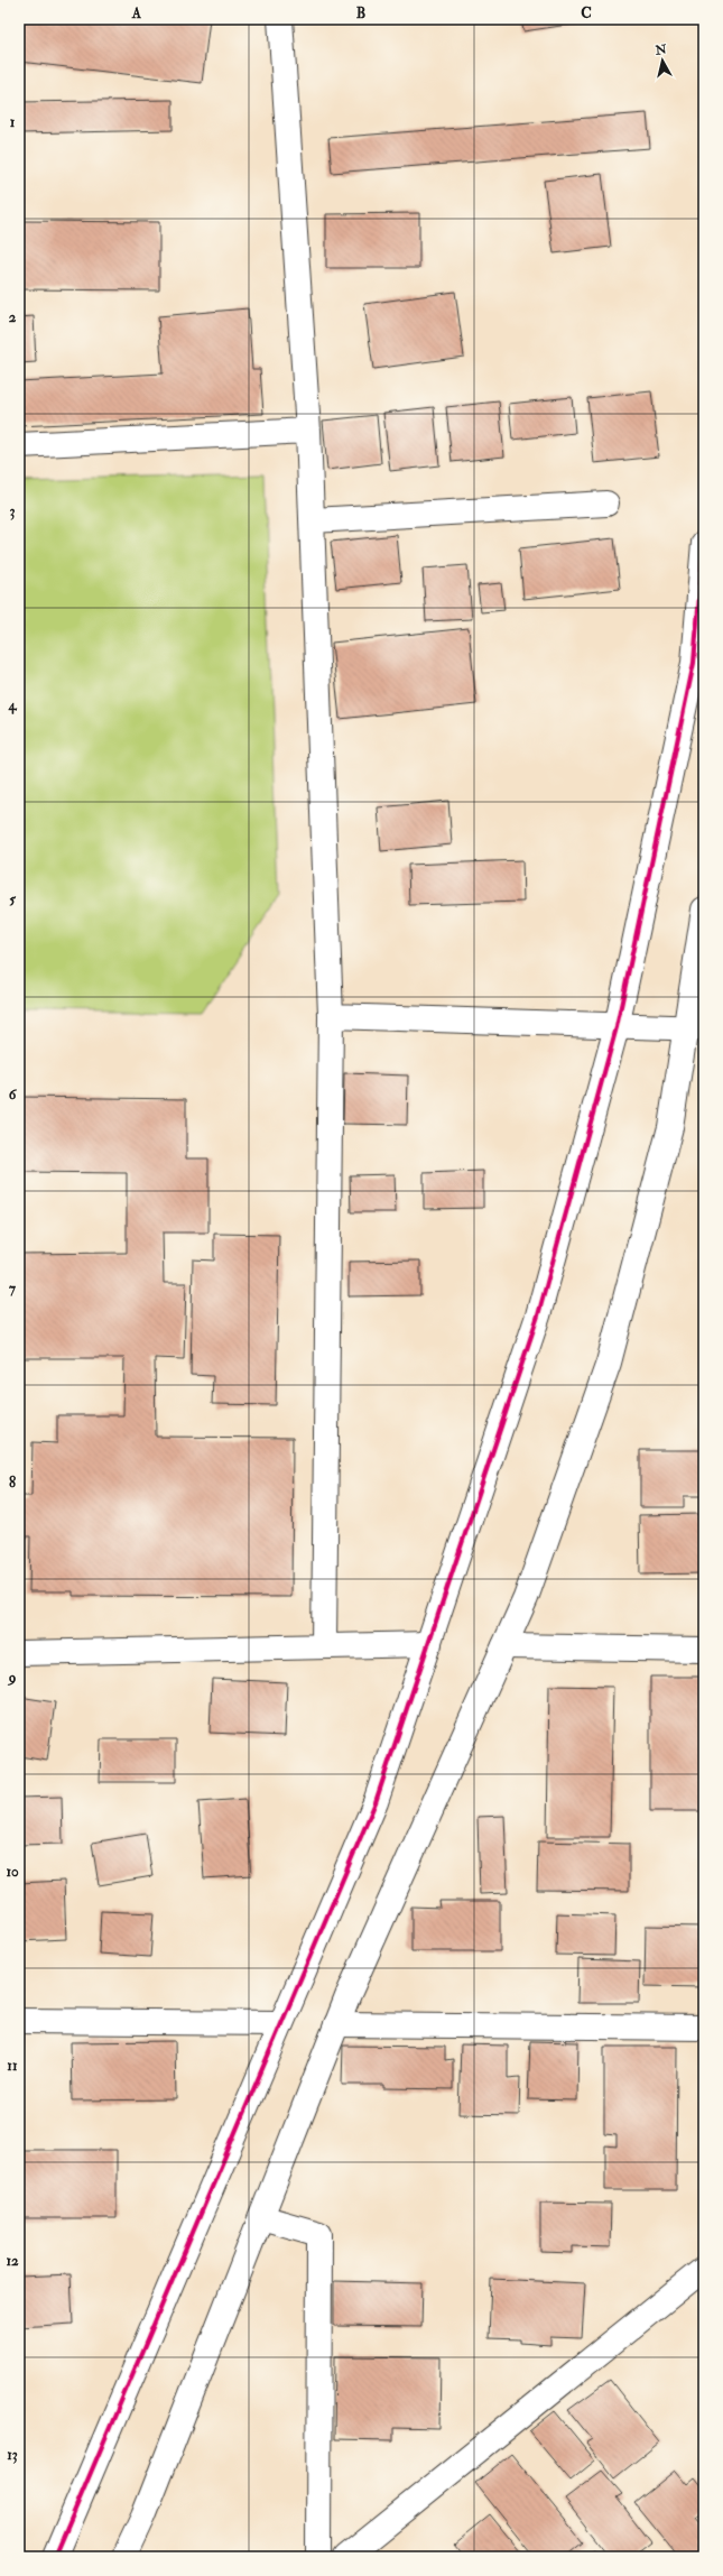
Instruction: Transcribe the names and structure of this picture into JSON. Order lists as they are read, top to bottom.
{
  "north": "top",
  "grid": {
    "columns": ["A", "B", "C"],
    "rows": [
      "1",
      "2",
      "3",
      "4",
      "5",
      "6",
      "7",
      "8",
      "9",
      "10",
      "11",
      "12",
      "13"
    ]
  }
}
